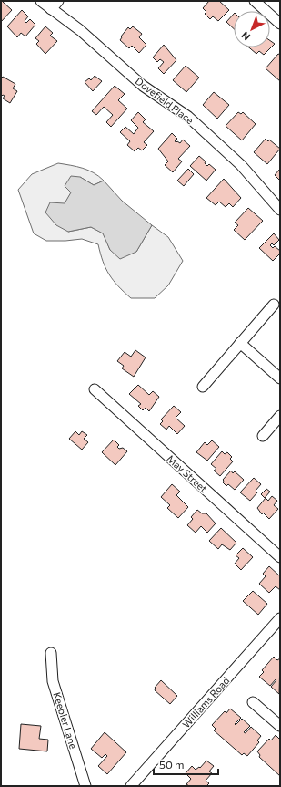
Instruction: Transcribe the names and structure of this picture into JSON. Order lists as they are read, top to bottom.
{
  "streets": {
    "street": [
      "Dovefield Place",
      "May Street",
      "Williams Road",
      "Keebler Lane"
    ]
  },
  "scale_bar": "50 m",
  "north": "bottom left"
}
